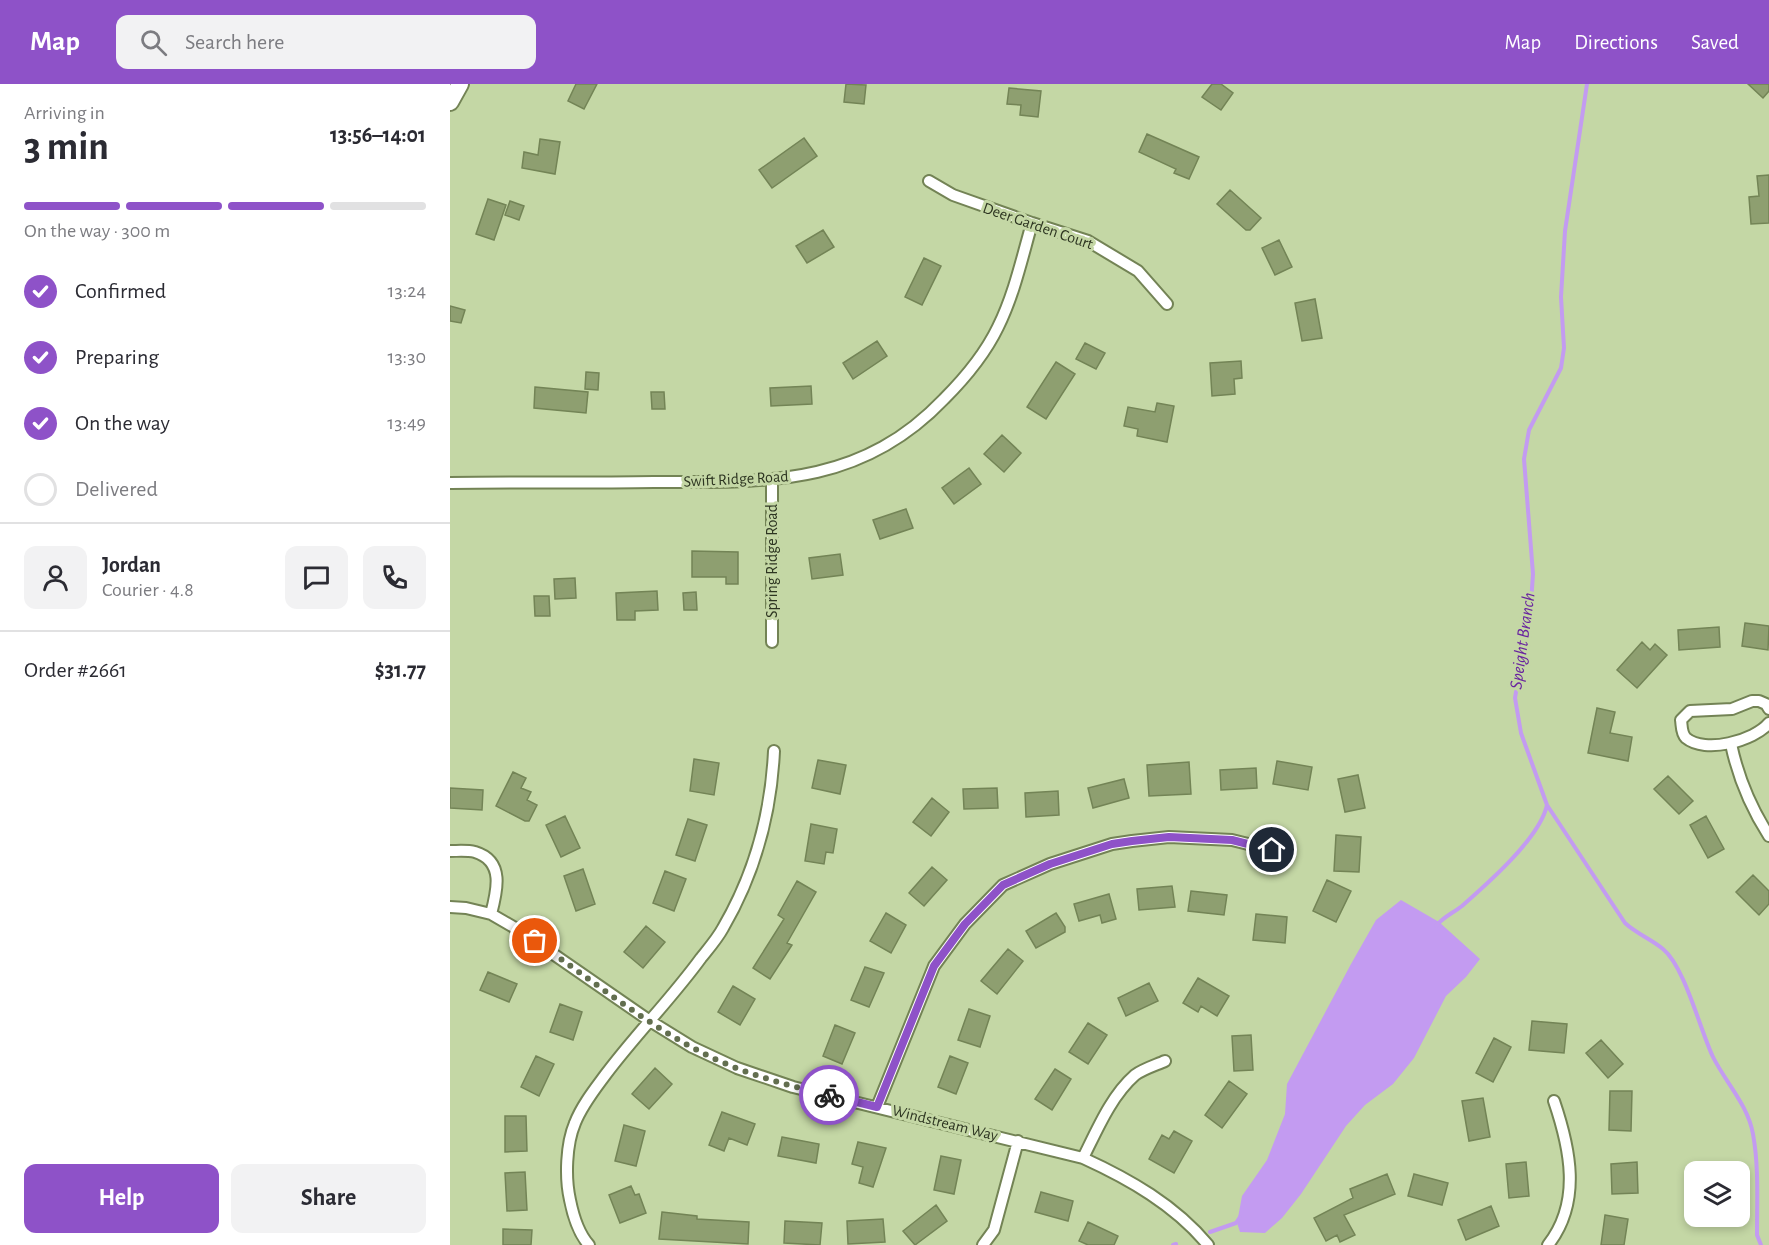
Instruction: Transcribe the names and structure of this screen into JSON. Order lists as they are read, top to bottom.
{
  "streets": {
    "street": [
      "Deer Garden Court",
      "Swift Ridge Road",
      "Spring Ridge Road",
      "Windstream Way"
    ]
  },
  "crossings": [
    ["Deer Garden Court", "Swift Ridge Road"],
    ["Swift Ridge Road", "Spring Ridge Road"]
  ],
  "water": ["Speight Branch"],
  "page": {
    "header": "Map",
    "search": "Search here",
    "nav": ["Map", "Directions", "Saved"],
    "heading": ["3 min", "Arriving in", "13:56–14:01"],
    "panel": [
      "Jordan",
      "Courier · 4.8",
      "Order #2661",
      "$31.77"
    ],
    "bar": "On the way · 300 m",
    "list": [
      ["Confirmed", "13:24"],
      ["Preparing", "13:30"],
      ["On the way", "13:49"],
      "Delivered"
    ],
    "buttons": ["Help", "Share"]
  }
}
